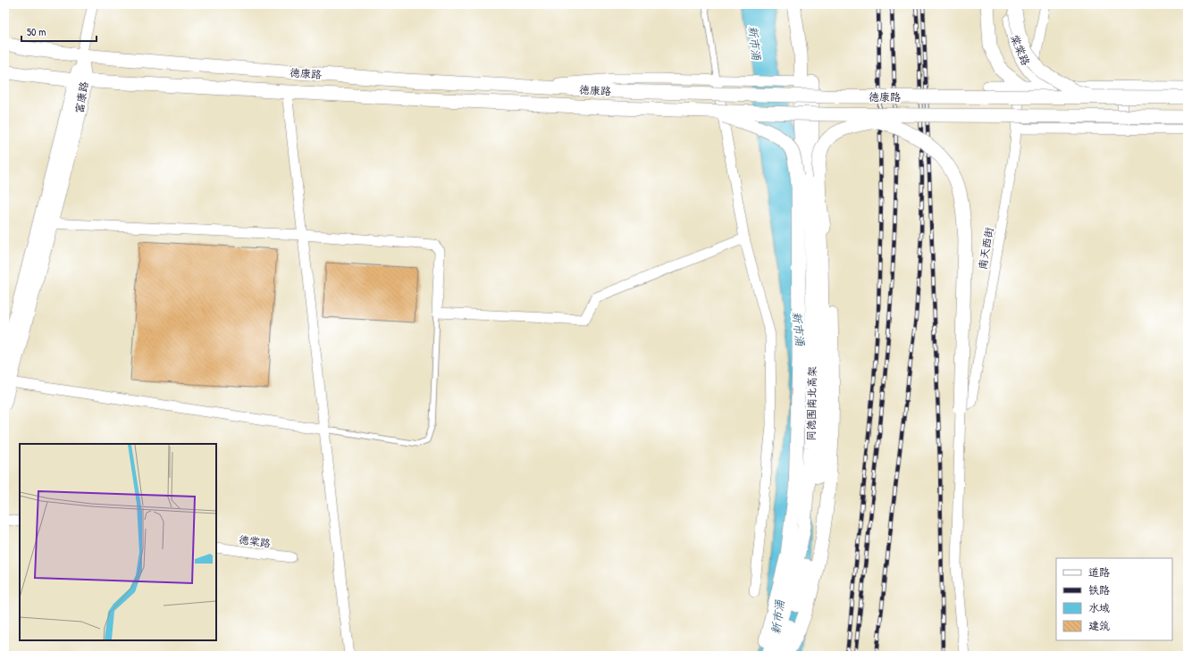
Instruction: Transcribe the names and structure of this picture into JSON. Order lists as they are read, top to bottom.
{
  "streets": {
    "main road": [
      "棠棠路",
      "德康路",
      "富康路",
      "同德围南北高架"
    ],
    "street": ["南天西街", "德棠路"]
  },
  "crossings": [
    ["棠棠路", "南天西街"],
    ["德康路", "富康路"]
  ],
  "water": ["新市涌"],
  "legend": [
    "道路",
    "铁路",
    "水域",
    "建筑"
  ],
  "scale_bar": "50 m"
}
